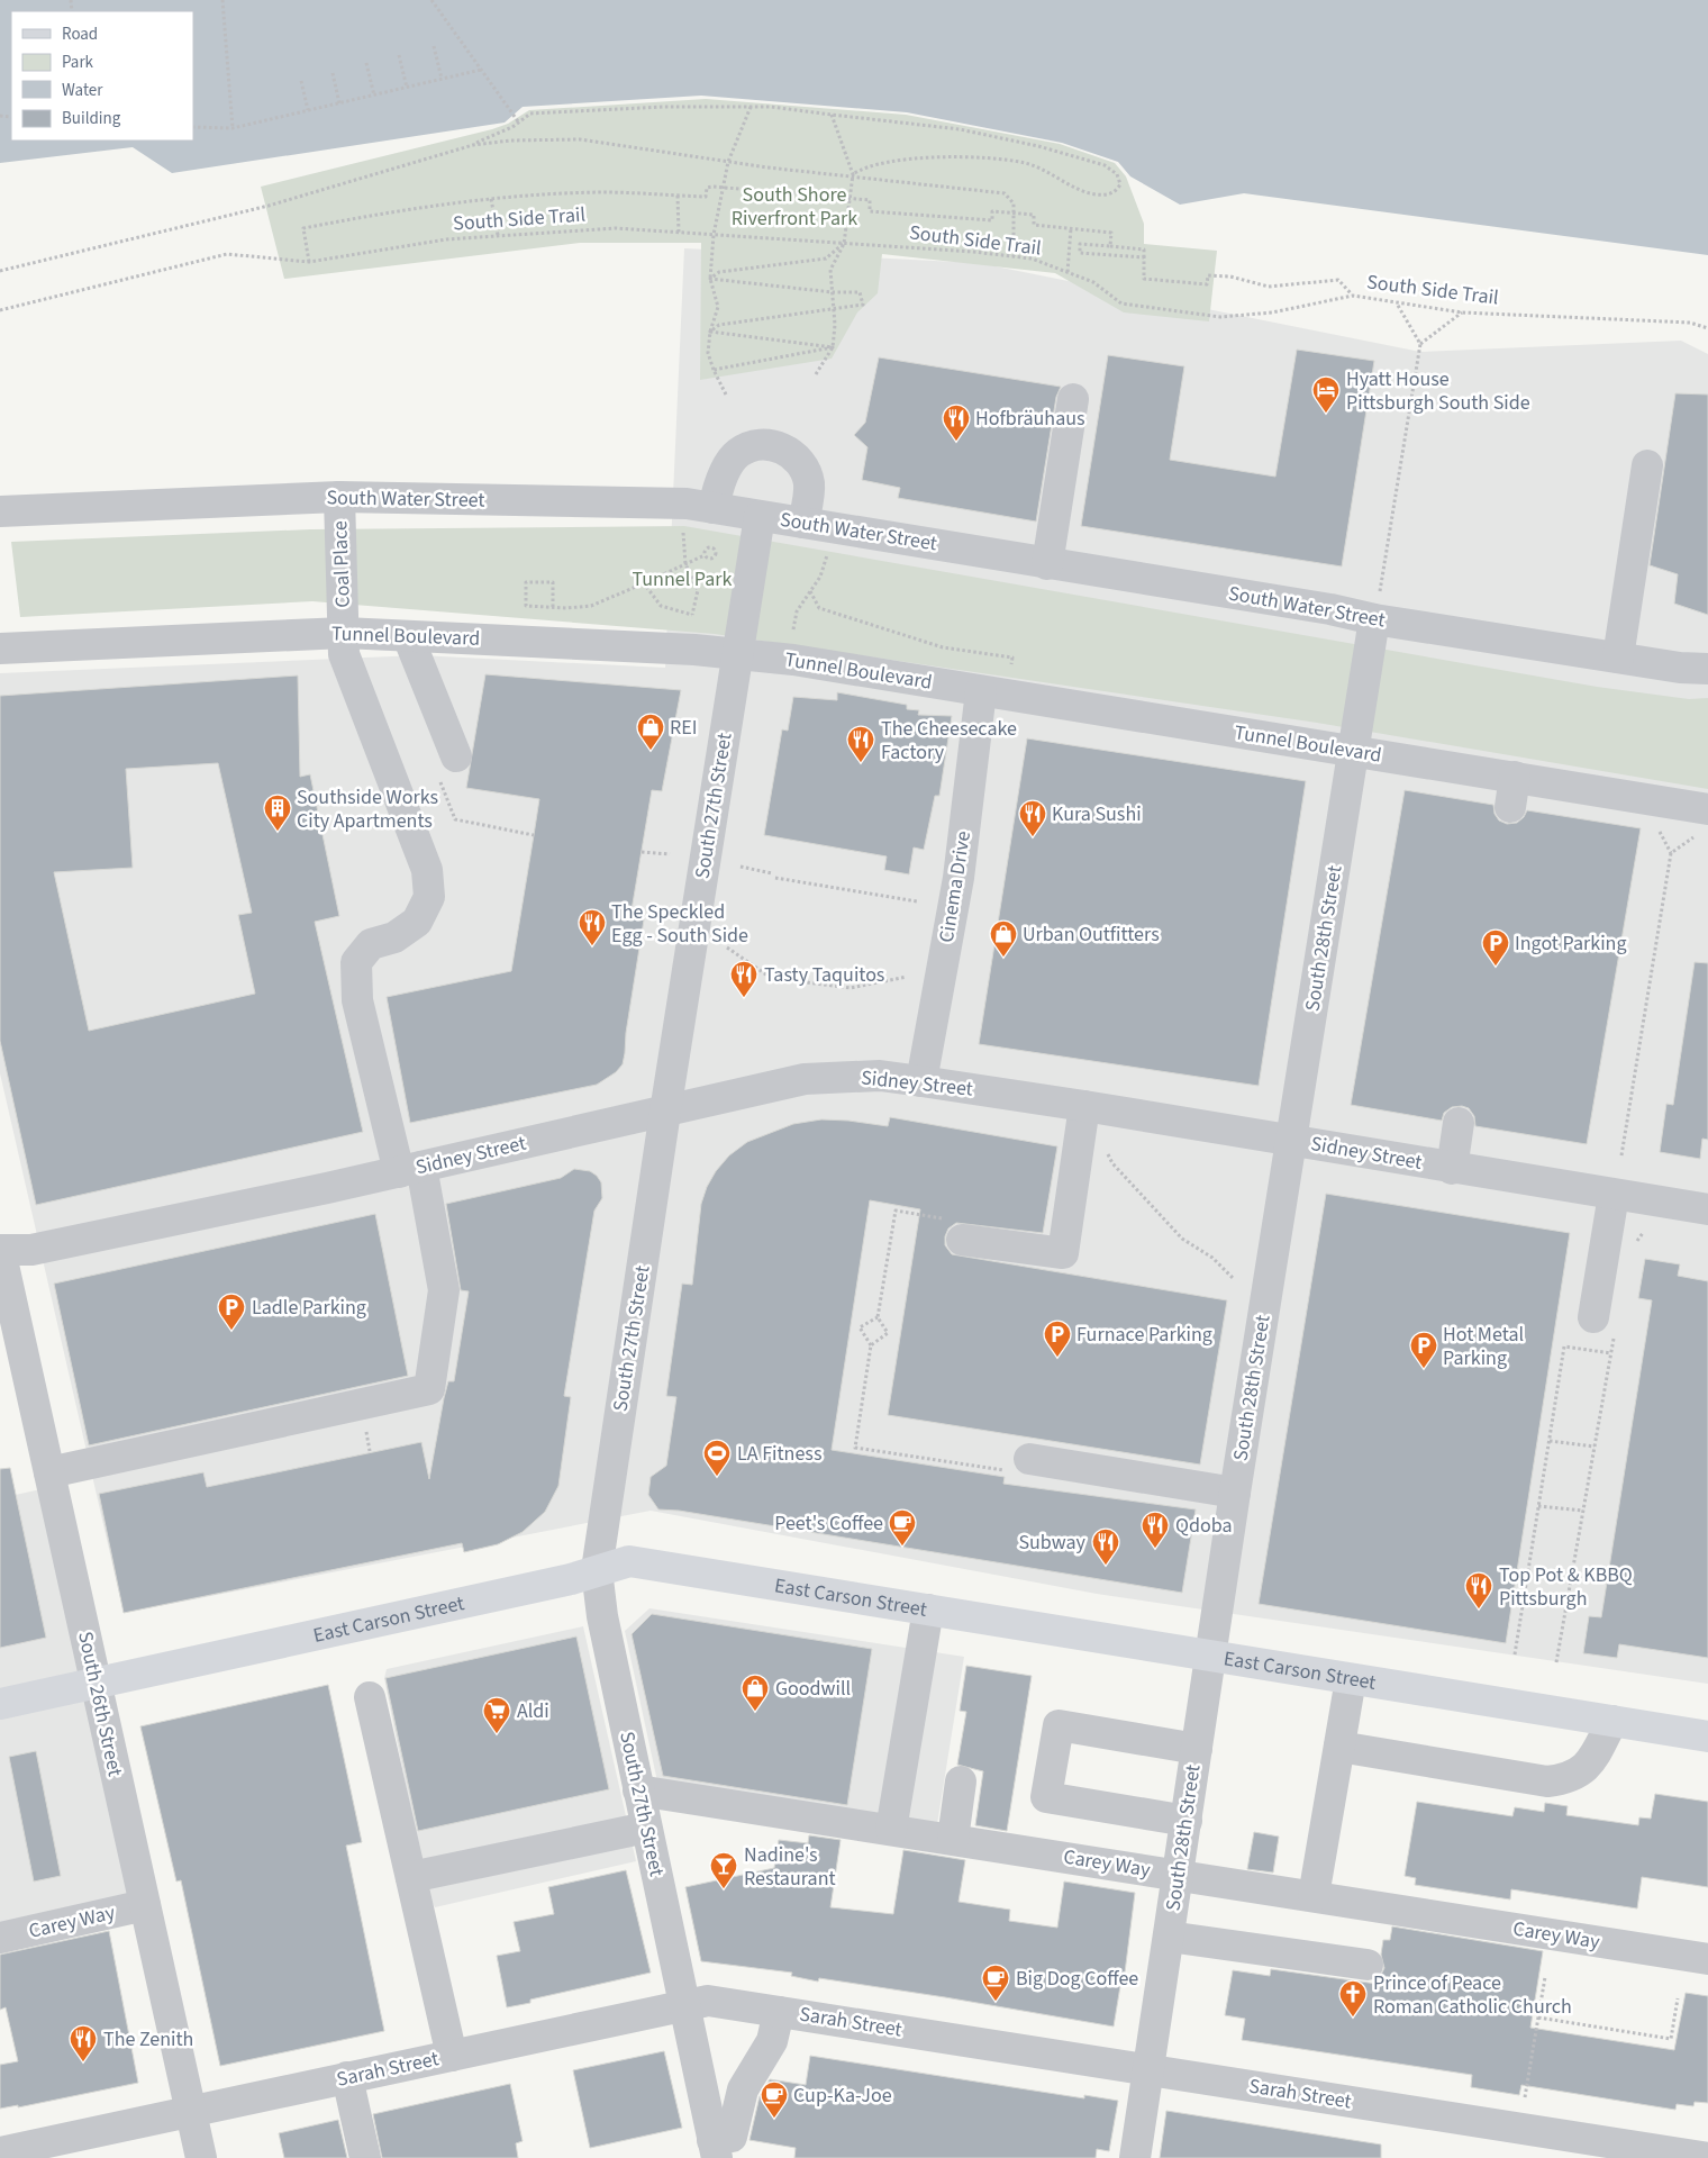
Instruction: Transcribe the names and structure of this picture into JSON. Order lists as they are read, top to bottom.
{
  "streets": {
    "main road": ["East Carson Street"],
    "street": [
      "South Water Street",
      "Coal Place",
      "Tunnel Boulevard",
      "South 27th Street",
      "Cinema Drive",
      "South 28th Street",
      "Sidney Street",
      "South 26th Street",
      "Carey Way",
      "Sarah Street"
    ],
    "path": ["South Side Trail"]
  },
  "crossings": [
    ["South Water Street", "Coal Place"],
    ["South Water Street", "South 27th Street"],
    ["South Water Street", "South 28th Street"],
    ["Coal Place", "Tunnel Boulevard"],
    ["Coal Place", "Sidney Street"],
    ["Coal Place", "South 26th Street"],
    ["Tunnel Boulevard", "South 27th Street"],
    ["Tunnel Boulevard", "Cinema Drive"],
    ["Tunnel Boulevard", "South 28th Street"],
    ["South 27th Street", "Sidney Street"],
    ["South 27th Street", "East Carson Street"],
    ["South 27th Street", "Carey Way"],
    ["South 27th Street", "Sarah Street"],
    ["Cinema Drive", "Sidney Street"],
    ["South 28th Street", "Sidney Street"],
    ["South 28th Street", "East Carson Street"],
    ["South 28th Street", "Carey Way"],
    ["South 28th Street", "Sarah Street"],
    ["Sidney Street", "South 26th Street"],
    ["East Carson Street", "South 26th Street"],
    ["South 26th Street", "Carey Way"],
    ["South 26th Street", "Sarah Street"]
  ],
  "parks": ["South Shore Riverfront Park", "Tunnel Park"],
  "places": {
    "hotel": ["Hyatt House Pittsburgh South Side"],
    "restaurant": [
      "Hofbräuhaus",
      "The Cheesecake Factory",
      "Kura Sushi",
      "The Speckled Egg - South Side",
      "Tasty Taquitos",
      "Qdoba",
      "Subway",
      "Top Pot & KBBQ Pittsburgh",
      "The Zenith"
    ],
    "shop": ["REI", "Urban Outfitters", "Goodwill"],
    "building": ["Southside Works City Apartments"],
    "parking": [
      "Ingot Parking",
      "Ladle Parking",
      "Furnace Parking",
      "Hot Metal Parking"
    ],
    "sports": ["LA Fitness"],
    "cafe": ["Peet's Coffee", "Big Dog Coffee", "Cup-Ka-Joe"],
    "supermarket": ["Aldi"],
    "bar": ["Nadine's Restaurant"],
    "church": ["Prince of Peace Roman Catholic Church"]
  },
  "legend": [
    "Road",
    "Park",
    "Water",
    "Building"
  ]
}
